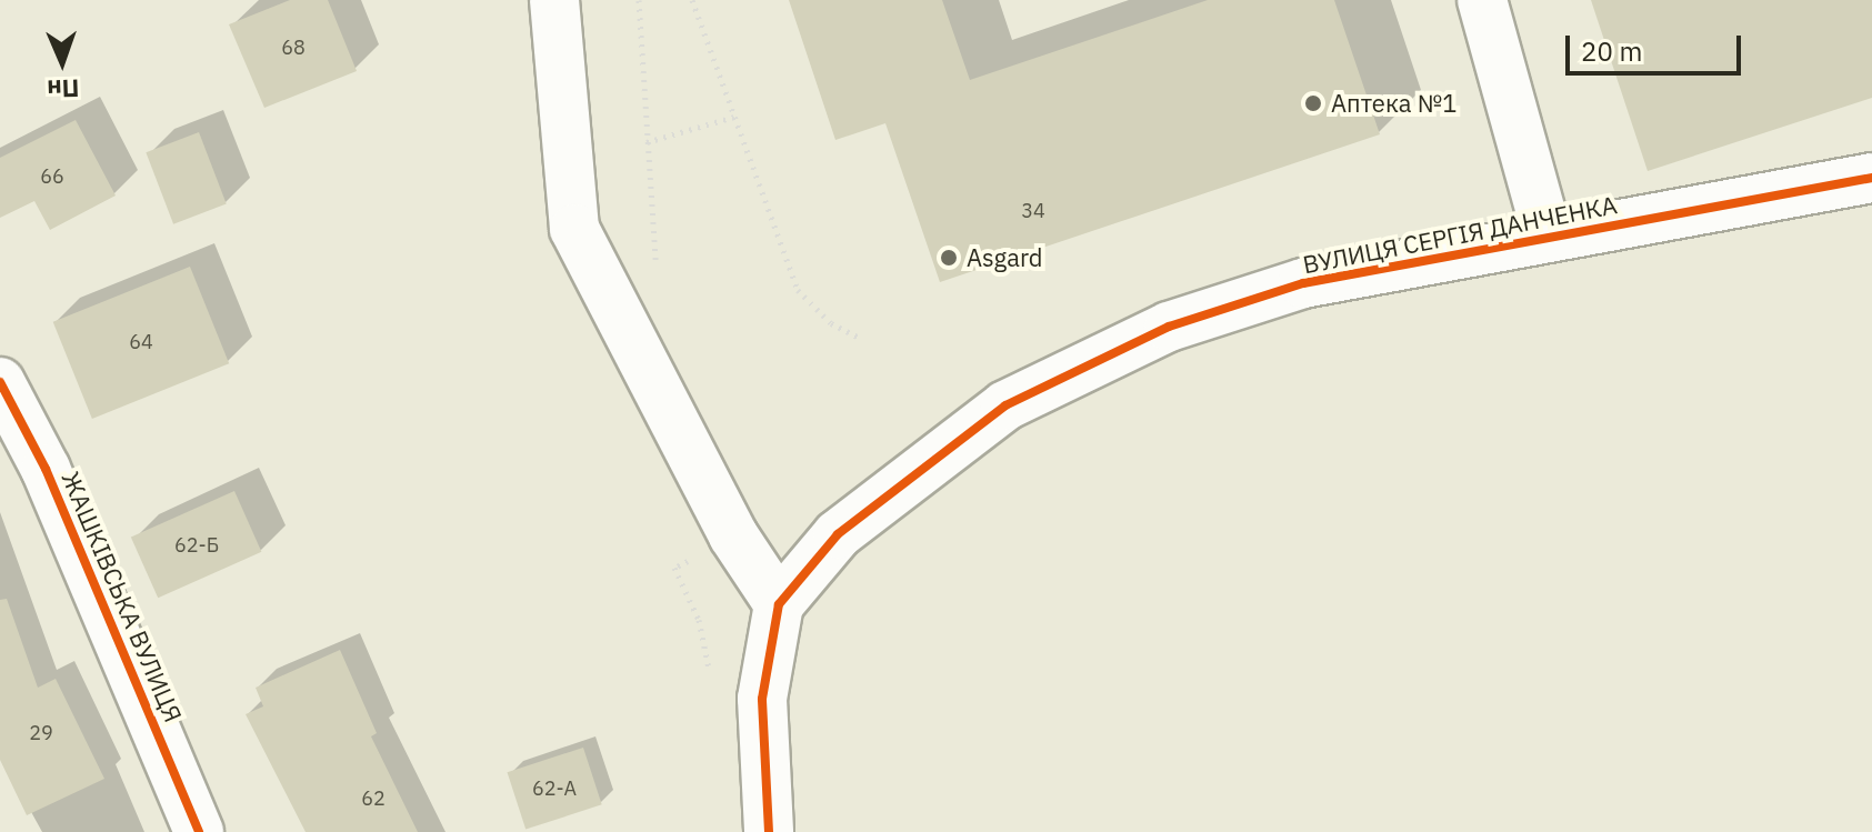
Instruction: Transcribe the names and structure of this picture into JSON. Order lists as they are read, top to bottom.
{
  "streets": {
    "street": ["ВУЛИЦЯ СЕРГІЯ ДАНЧЕНКА", "ЖАШКІВСЬКА ВУЛИЦЯ"]
  },
  "places": ["Аптека №1", "Asgard"],
  "house_numbers": [
    "68",
    "66",
    "34",
    "64",
    "62-Б",
    "29",
    "62-А",
    "62"
  ],
  "scale_bar": "20 m",
  "north": "bottom"
}
